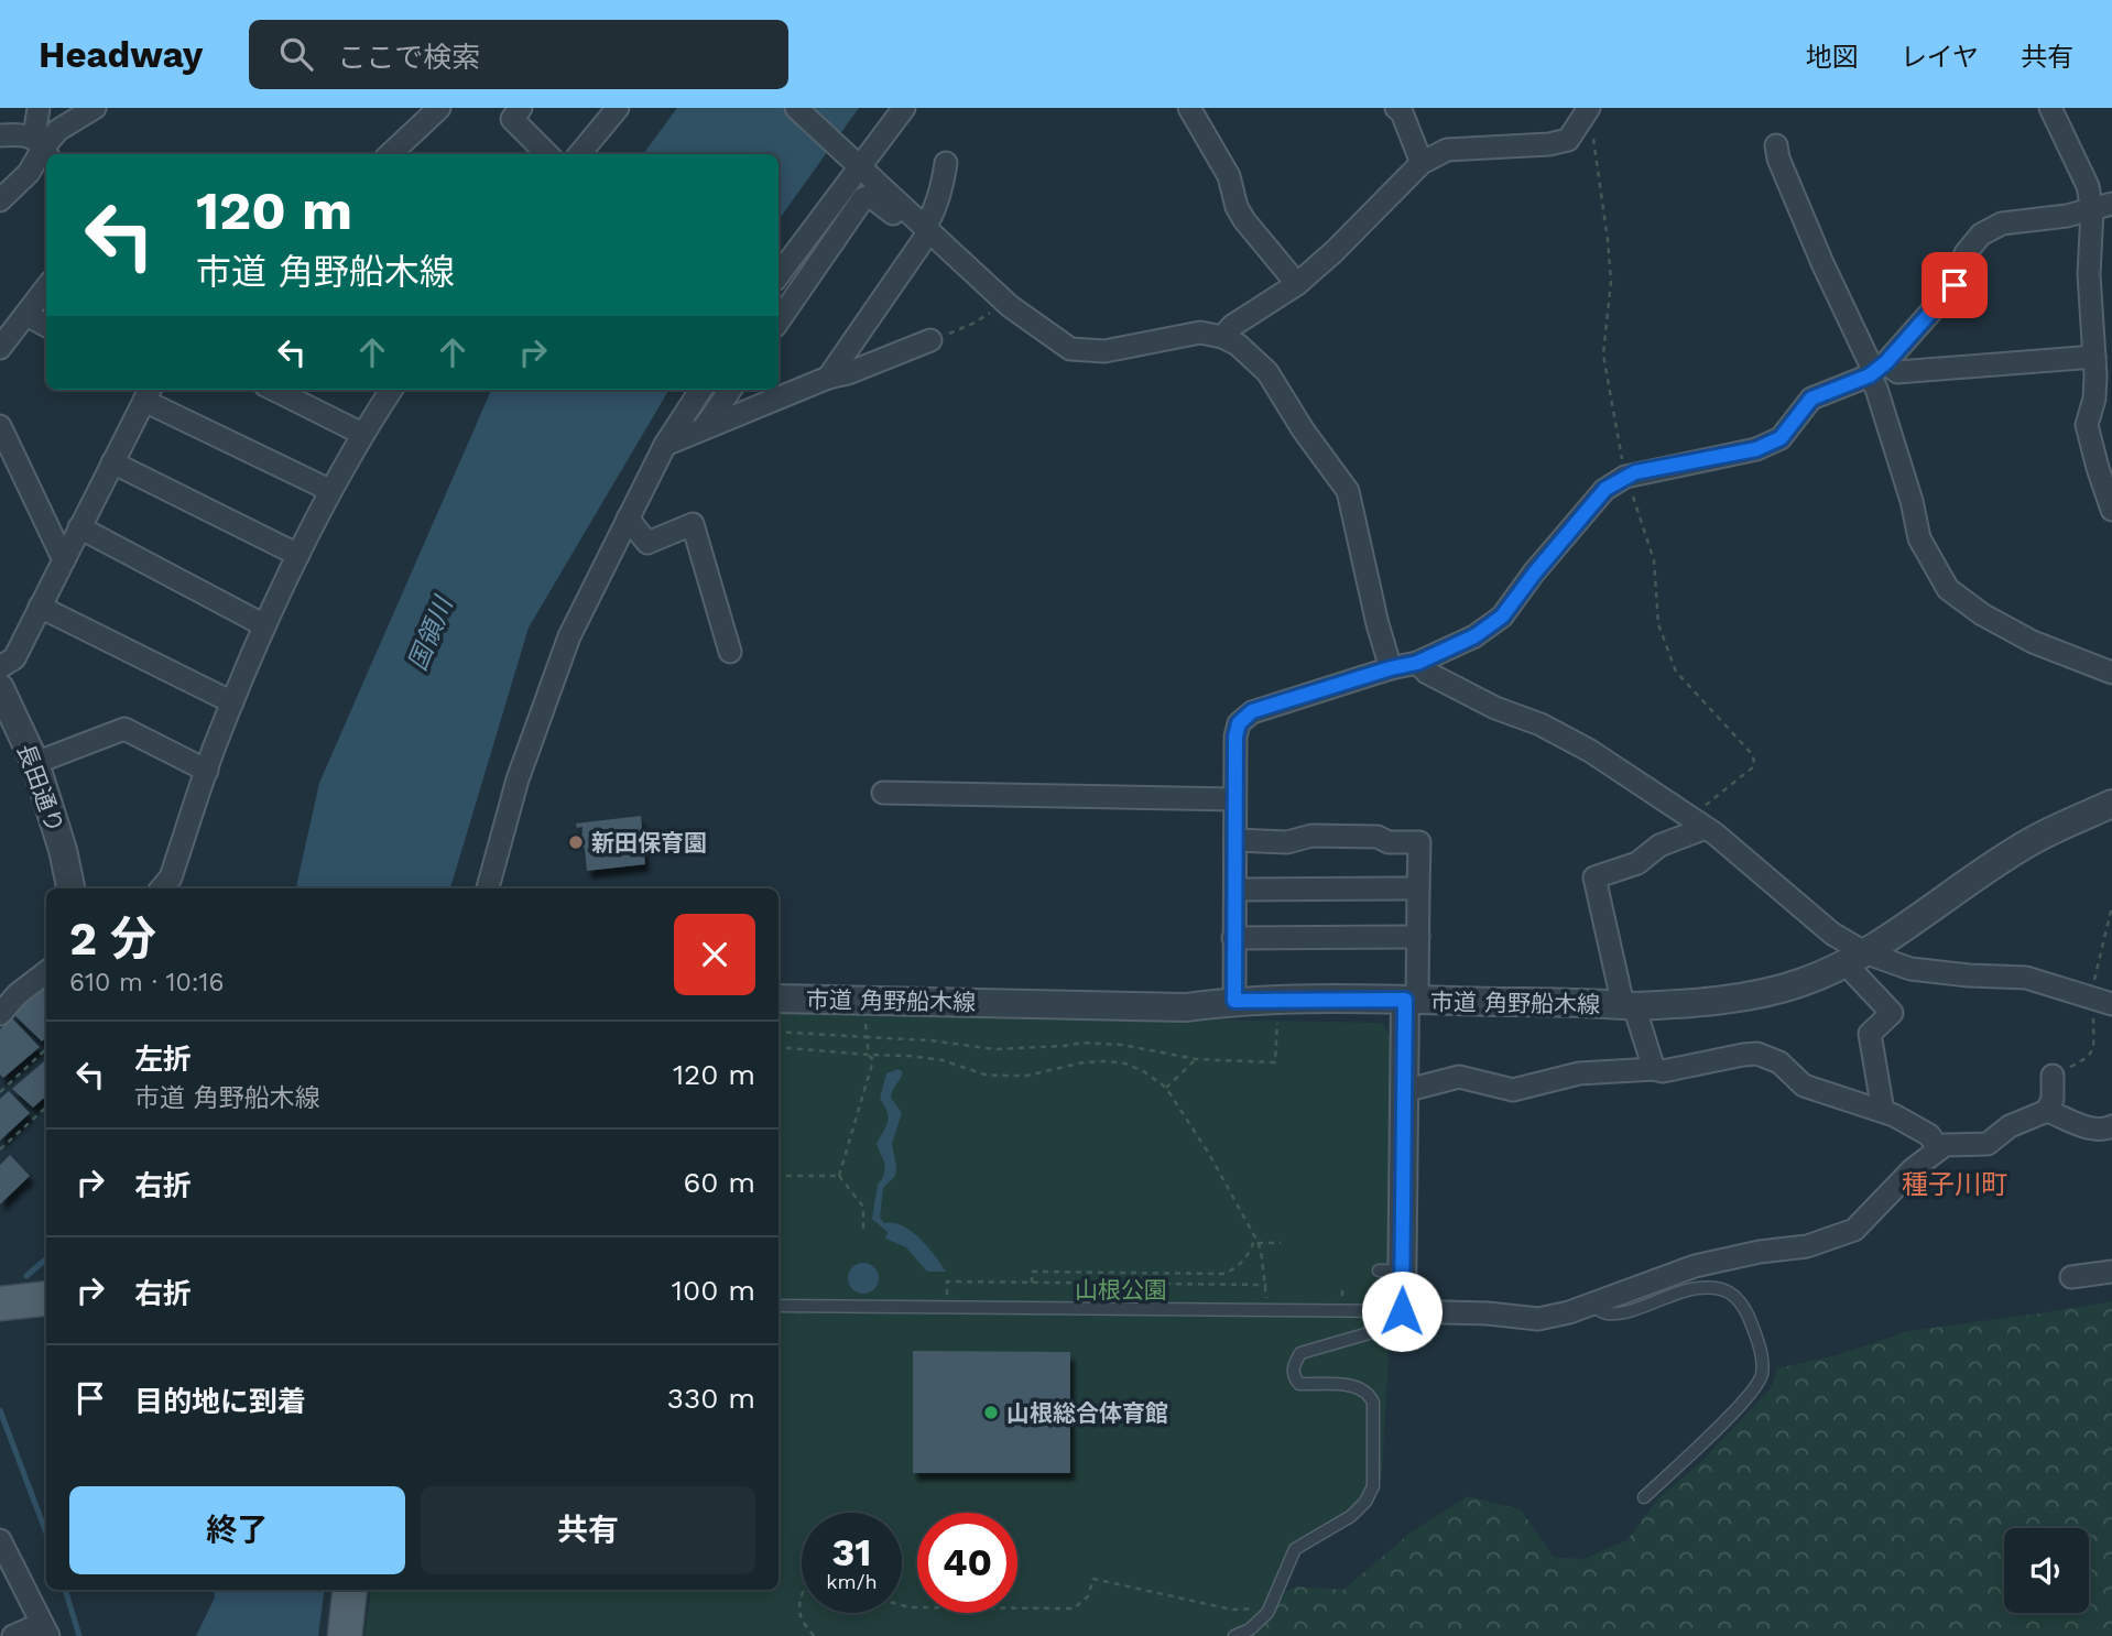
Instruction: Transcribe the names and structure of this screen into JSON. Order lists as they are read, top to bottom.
{
  "streets": {
    "street": ["長田通り", "市道 角野船木線"]
  },
  "districts": ["種子川町"],
  "water": ["国領川"],
  "parks": ["山根公園"],
  "places": ["新田保育園", "山根総合体育館"],
  "page": {
    "header": "Headway",
    "search": "ここで検索",
    "nav": ["地図", "レイヤ", "共有"],
    "turn": ["120 m", "市道 角野船木線"],
    "heading": ["2 分", "610 m · 10:16"],
    "list": [
      {
        "name": "左折",
        "note": "市道 角野船木線",
        "value": "120 m"
      },
      {
        "name": "右折",
        "value": "60 m"
      },
      {
        "name": "右折",
        "value": "100 m"
      },
      {
        "name": "目的地に到着",
        "value": "330 m"
      }
    ],
    "buttons": ["終了", "共有"],
    "speed": "31 km/h",
    "limit": "40"
  }
}
